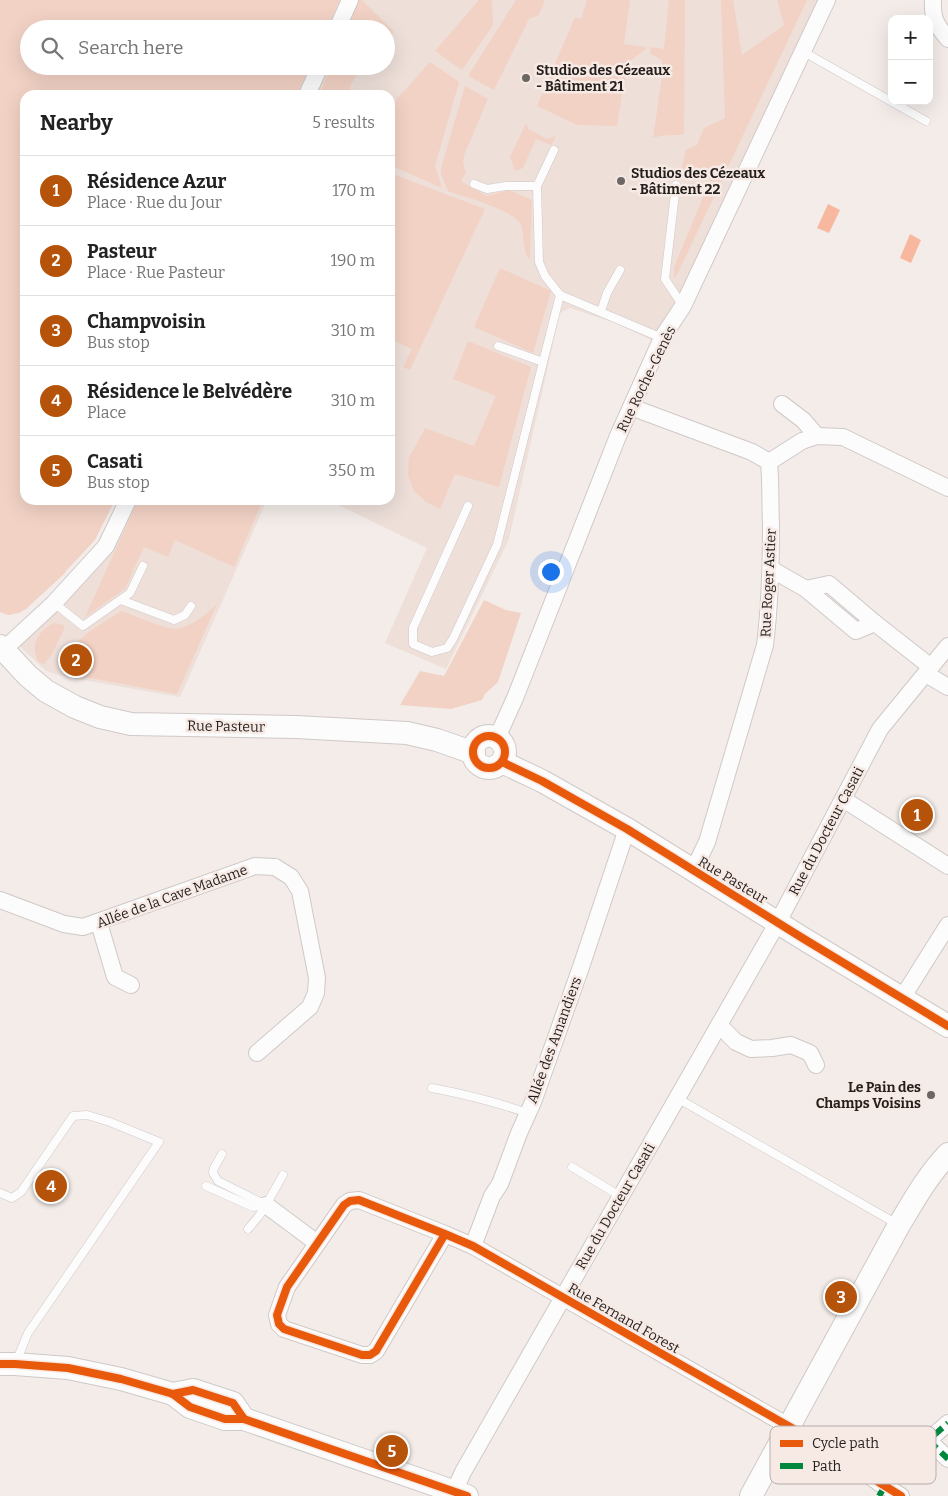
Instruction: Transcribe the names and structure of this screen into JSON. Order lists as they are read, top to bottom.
{
  "streets": {
    "main road": ["Rue Pasteur"],
    "street": [
      "Rue Roche-Genès",
      "Rue Roger Astier",
      "Rue du Docteur Casati",
      "Allée de la Cave Madame",
      "Allée des Amandiers",
      "Rue Fernand Forest"
    ]
  },
  "crossings": [
    ["Rue Roche-Genès", "Rue Pasteur"],
    ["Rue Roger Astier", "Rue Pasteur"],
    ["Rue Pasteur", "Rue du Docteur Casati"],
    ["Rue Pasteur", "Allée des Amandiers"],
    ["Rue du Docteur Casati", "Rue Fernand Forest"],
    ["Allée des Amandiers", "Rue Fernand Forest"]
  ],
  "places": ["Studios des Cézeaux - Bâtiment 21", "Studios des Cézeaux - Bâtiment 22", "Le Pain des Champs Voisins"],
  "legend": ["Cycle path", "Path"],
  "page": {
    "map_buttons": ["+", "−"],
    "search": "Search here",
    "heading": ["Nearby", "5 results"],
    "list": [
      {
        "mark": "1",
        "name": "Résidence Azur",
        "note": "Place · Rue du Jour",
        "value": "170 m"
      },
      {
        "mark": "2",
        "name": "Pasteur",
        "note": "Place · Rue Pasteur",
        "value": "190 m"
      },
      {
        "mark": "3",
        "name": "Champvoisin",
        "note": "Bus stop",
        "value": "310 m"
      },
      {
        "mark": "4",
        "name": "Résidence le Belvédère",
        "note": "Place",
        "value": "310 m"
      },
      {
        "mark": "5",
        "name": "Casati",
        "note": "Bus stop",
        "value": "350 m"
      }
    ],
    "pins": [
      "2",
      "1",
      "4",
      "3",
      "5"
    ]
  }
}
